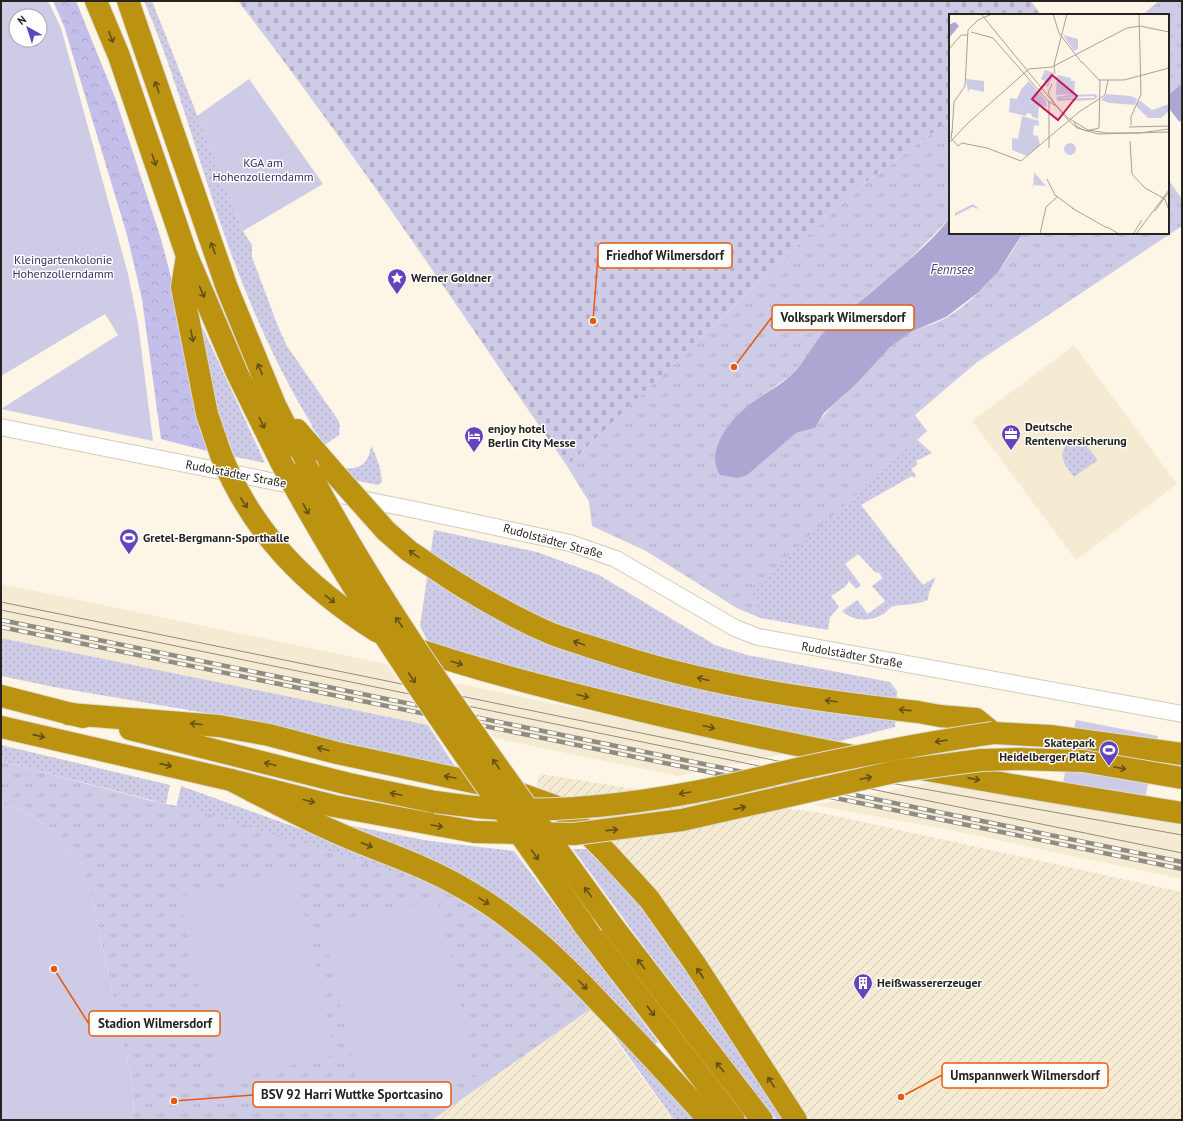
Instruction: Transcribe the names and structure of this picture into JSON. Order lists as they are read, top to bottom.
{
  "streets": {
    "street": ["Rudolstädter Straße"]
  },
  "water": ["Fennsee"],
  "parks": ["KGA am Hohenzollerndamm", "Kleingartenkolonie Hohenzollerndamm"],
  "places": {
    "place": ["Werner Goldner"],
    "other": [
      "Friedhof Wilmersdorf",
      "Volkspark Wilmersdorf",
      "Stadion Wilmersdorf",
      "Umspannwerk Wilmersdorf",
      "BSV 92 Harri Wuttke Sportcasino"
    ],
    "office": ["Deutsche Rentenversicherung"],
    "hotel": ["enjoy hotel Berlin City Messe"],
    "sports": ["Gretel-Bergmann-Sporthalle", "Skatepark Heidelberger Platz"],
    "building": ["Heißwassererzeuger"]
  },
  "north": "top left"
}
